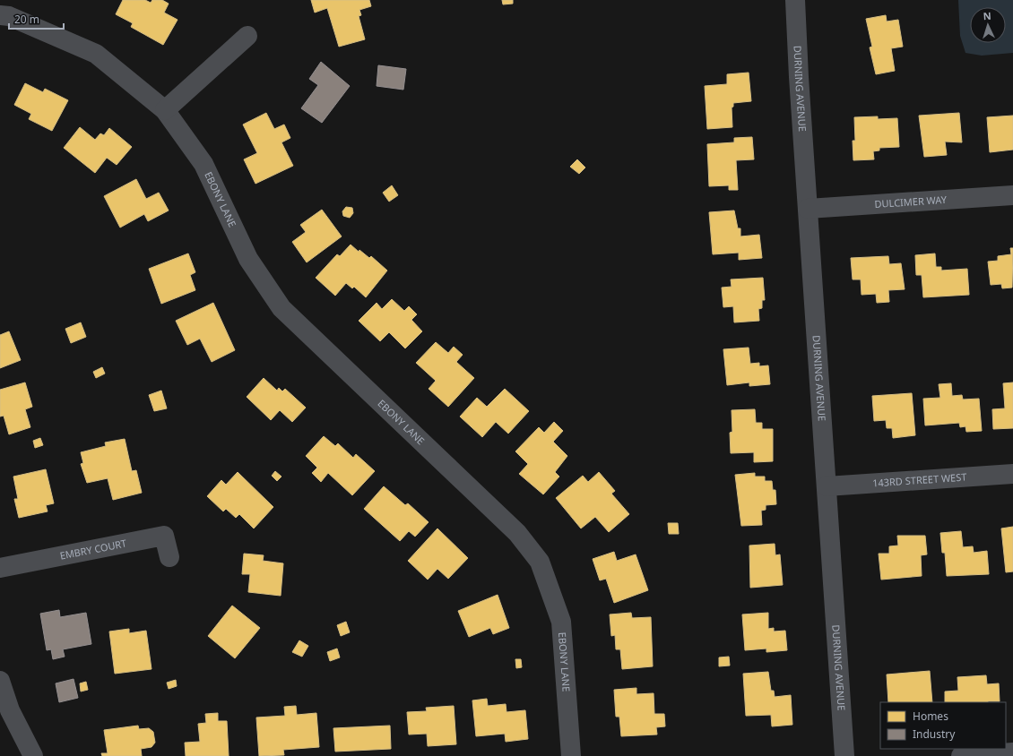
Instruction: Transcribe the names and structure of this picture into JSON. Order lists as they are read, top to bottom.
{
  "streets": {
    "street": [
      "DURNING AVENUE",
      "EBONY LANE",
      "DULCIMER WAY",
      "143RD STREET WEST",
      "EMBRY COURT"
    ]
  },
  "crossings": [
    ["DURNING AVENUE", "DULCIMER WAY"],
    ["DURNING AVENUE", "143RD STREET WEST"]
  ],
  "legend": ["Homes", "Industry"],
  "scale_bar": "20 m",
  "north": "top"
}
